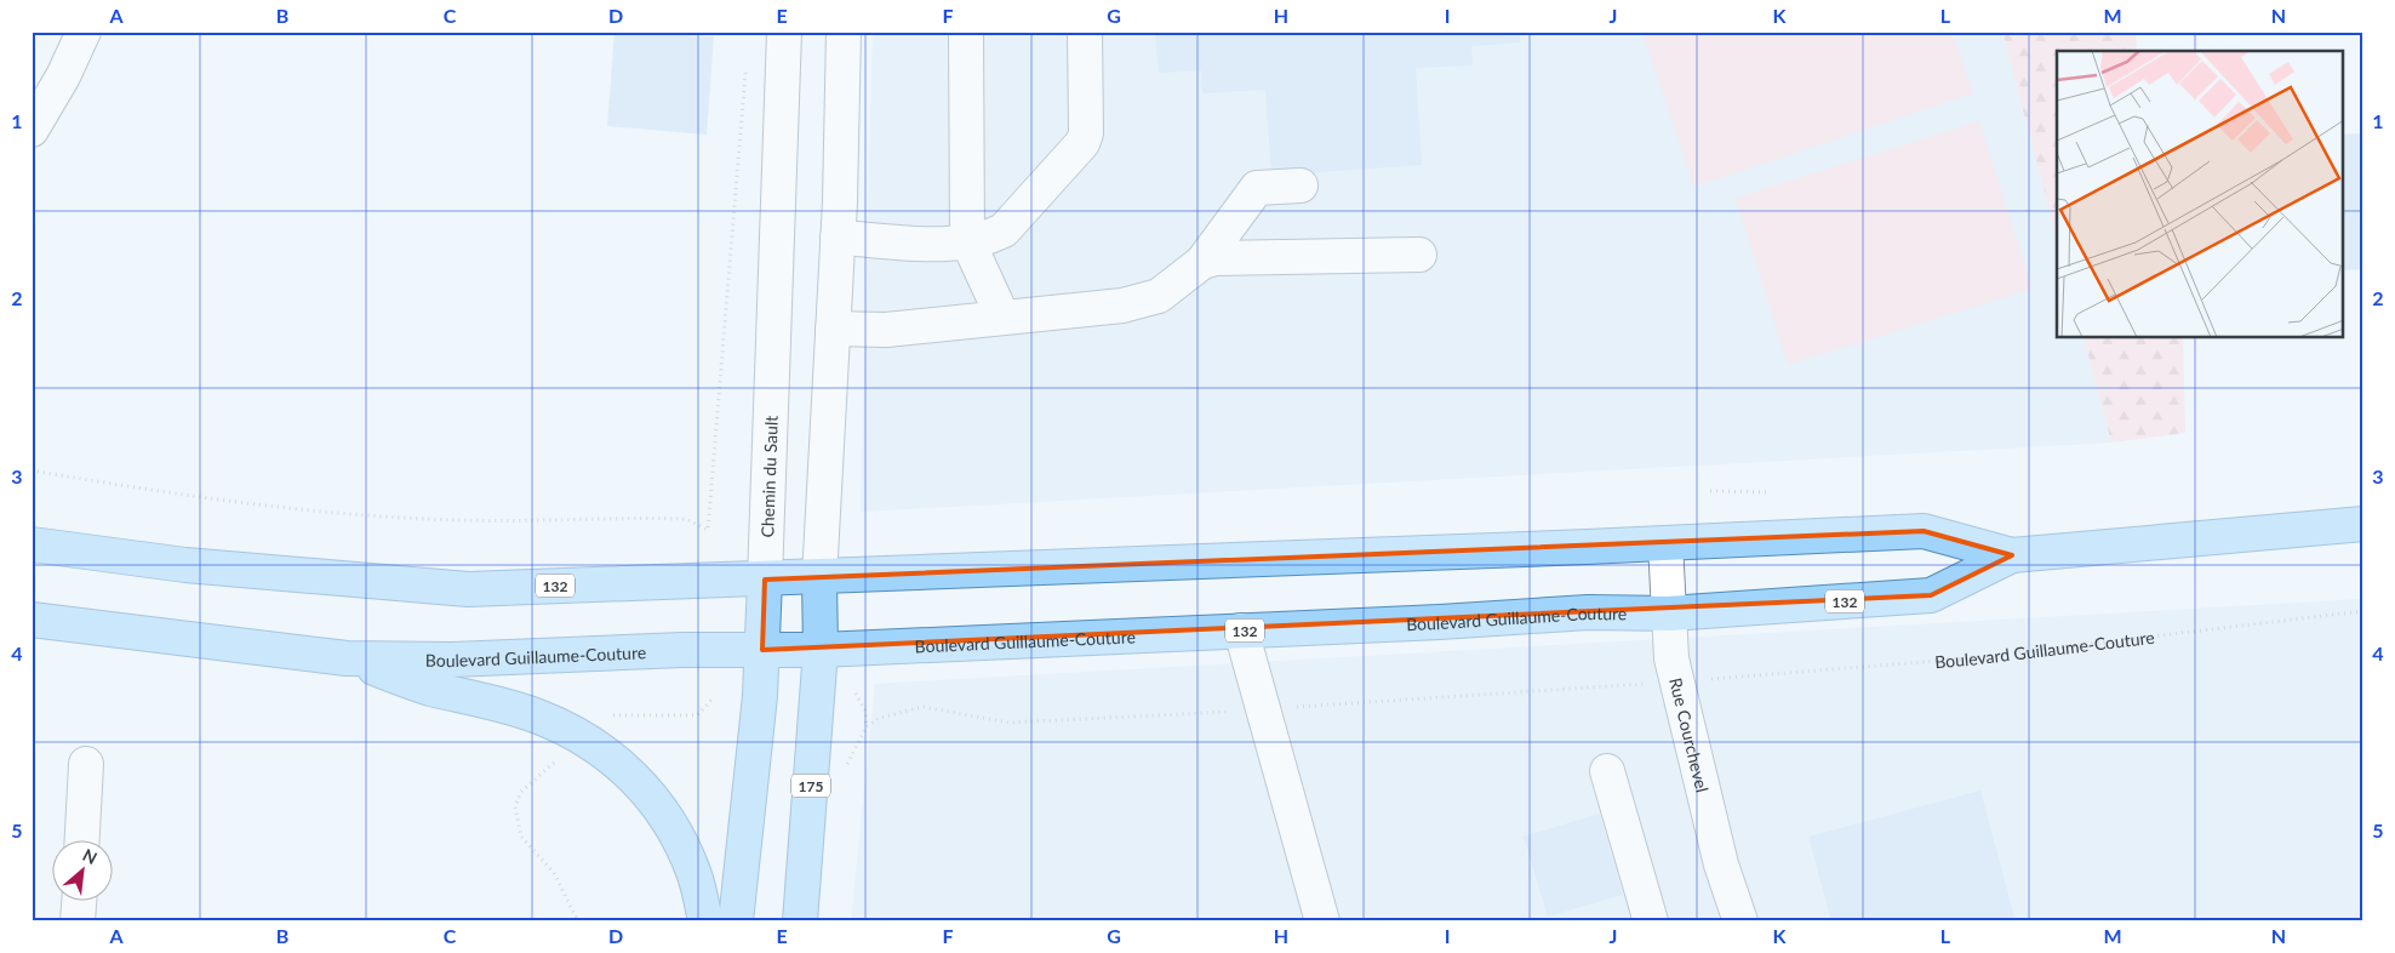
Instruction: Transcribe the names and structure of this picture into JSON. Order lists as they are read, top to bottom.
{
  "streets": {
    "main road": [
      "Chemin du Sault",
      "132",
      "Boulevard Guillaume-Couture",
      "175"
    ],
    "street": ["Rue Courchevel"]
  },
  "crossings": [
    ["Chemin du Sault", "Boulevard Guillaume-Couture"],
    ["Boulevard Guillaume-Couture", "Rue Courchevel"],
    ["Boulevard Guillaume-Couture", "175"]
  ],
  "north": "top right",
  "grid": {
    "columns": [
      "A",
      "B",
      "C",
      "D",
      "E",
      "F",
      "G",
      "H",
      "I",
      "J",
      "K",
      "L",
      "M",
      "N"
    ],
    "rows": [
      "1",
      "2",
      "3",
      "4",
      "5"
    ]
  }
}
